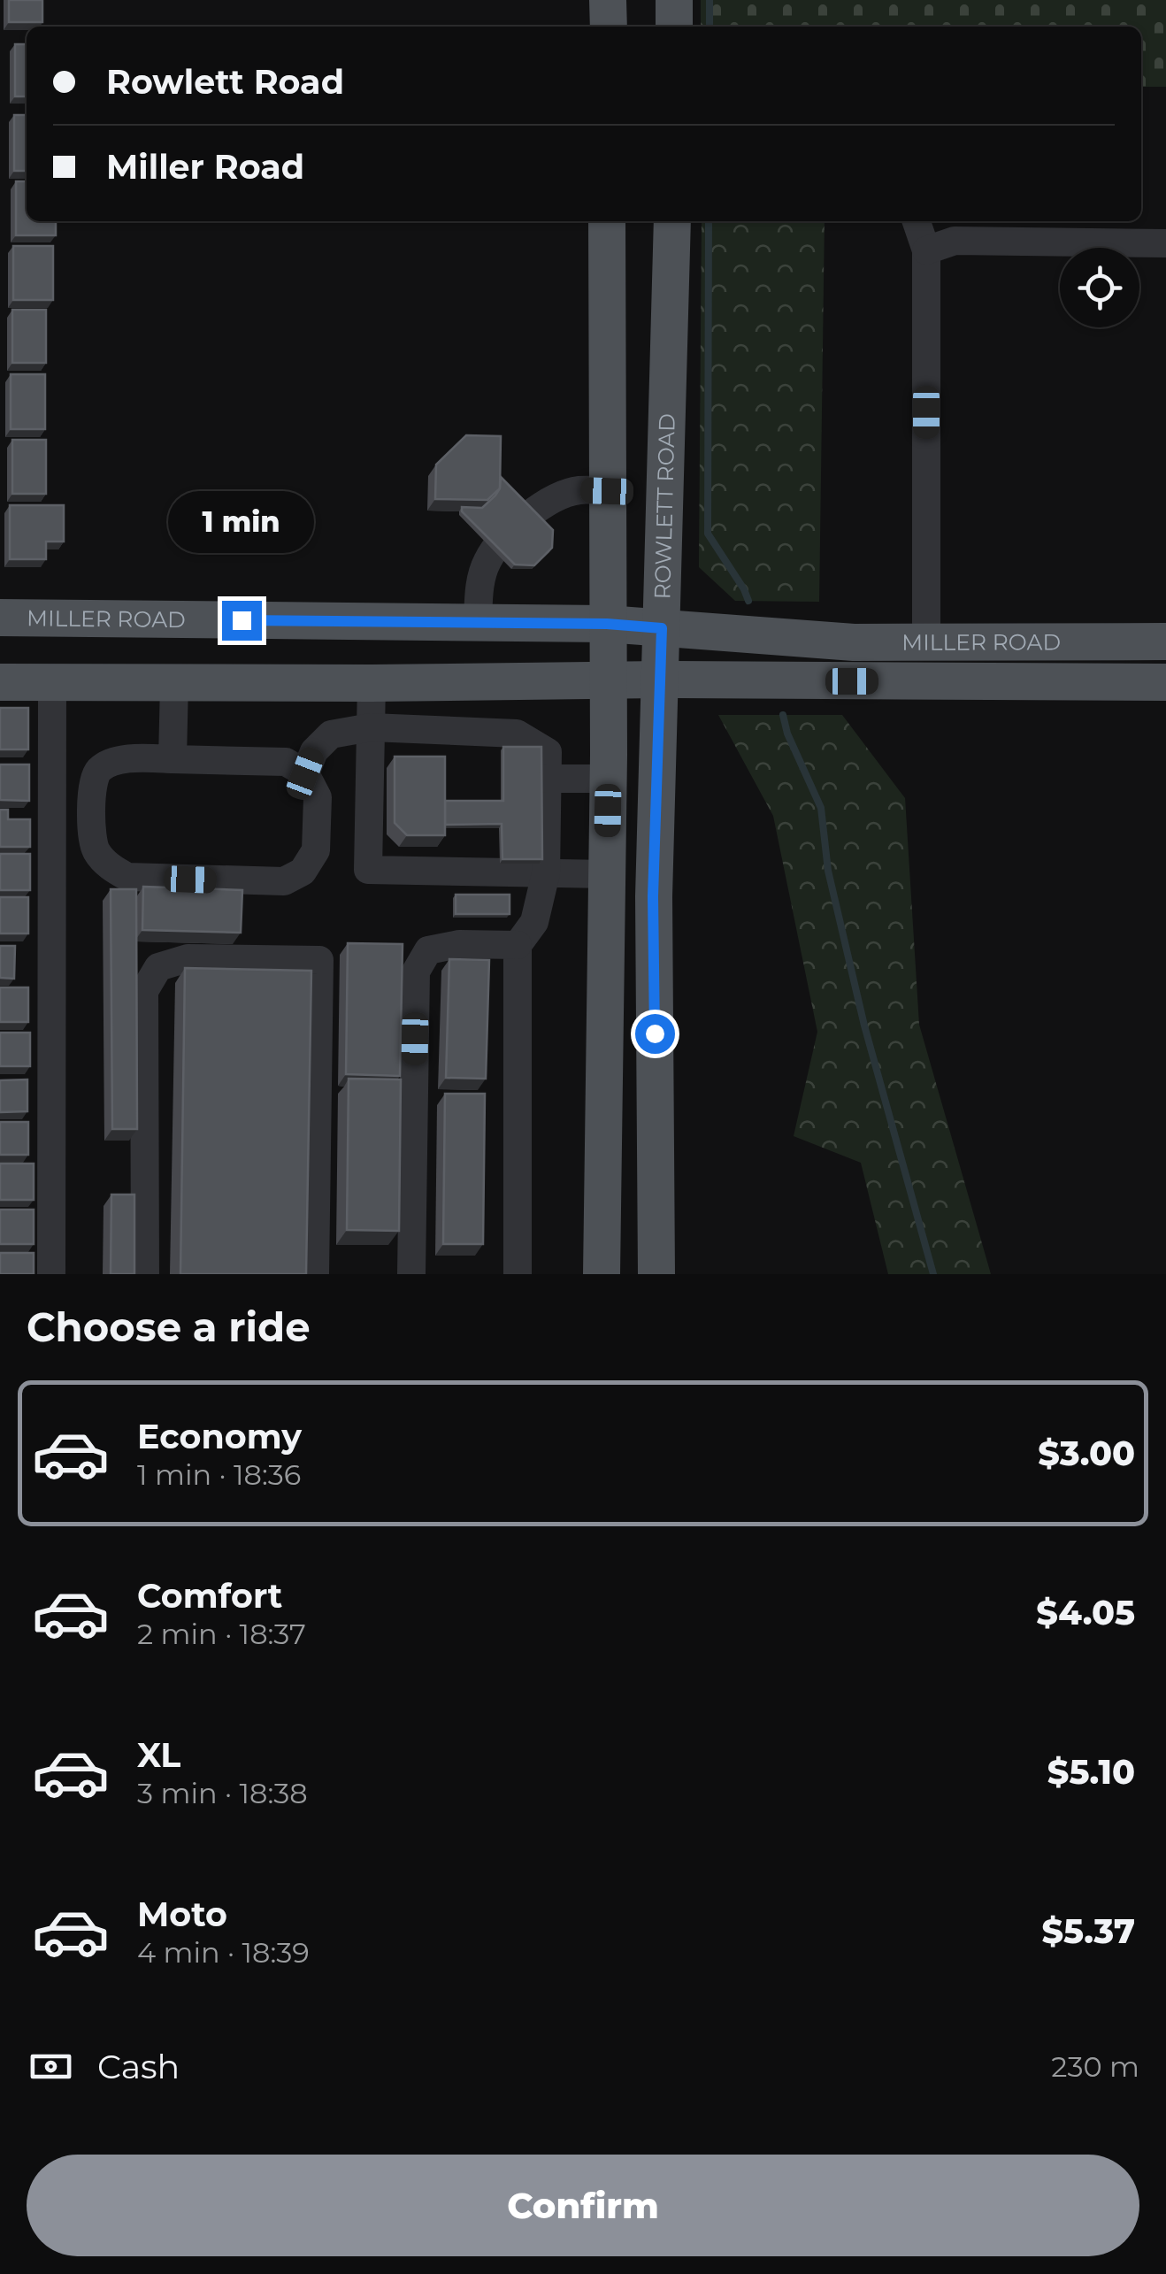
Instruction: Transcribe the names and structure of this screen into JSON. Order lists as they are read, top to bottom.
{
  "streets": {
    "main road": ["ROWLETT ROAD", "MILLER ROAD"]
  },
  "crossings": [
    ["ROWLETT ROAD", "MILLER ROAD"]
  ],
  "page": {
    "banner": ["Rowlett Road", "Miller Road"],
    "bubble": "1 min",
    "heading": "Choose a ride",
    "list": [
      {
        "name": "Economy",
        "note": "1 min · 18:36",
        "value": "$3.00"
      },
      {
        "name": "Comfort",
        "note": "2 min · 18:37",
        "value": "$4.05"
      },
      {
        "name": "XL",
        "note": "3 min · 18:38",
        "value": "$5.10"
      },
      {
        "name": "Moto",
        "note": "4 min · 18:39",
        "value": "$5.37"
      }
    ],
    "pay": ["Cash", "230 m"],
    "buttons": "Confirm"
  }
}
